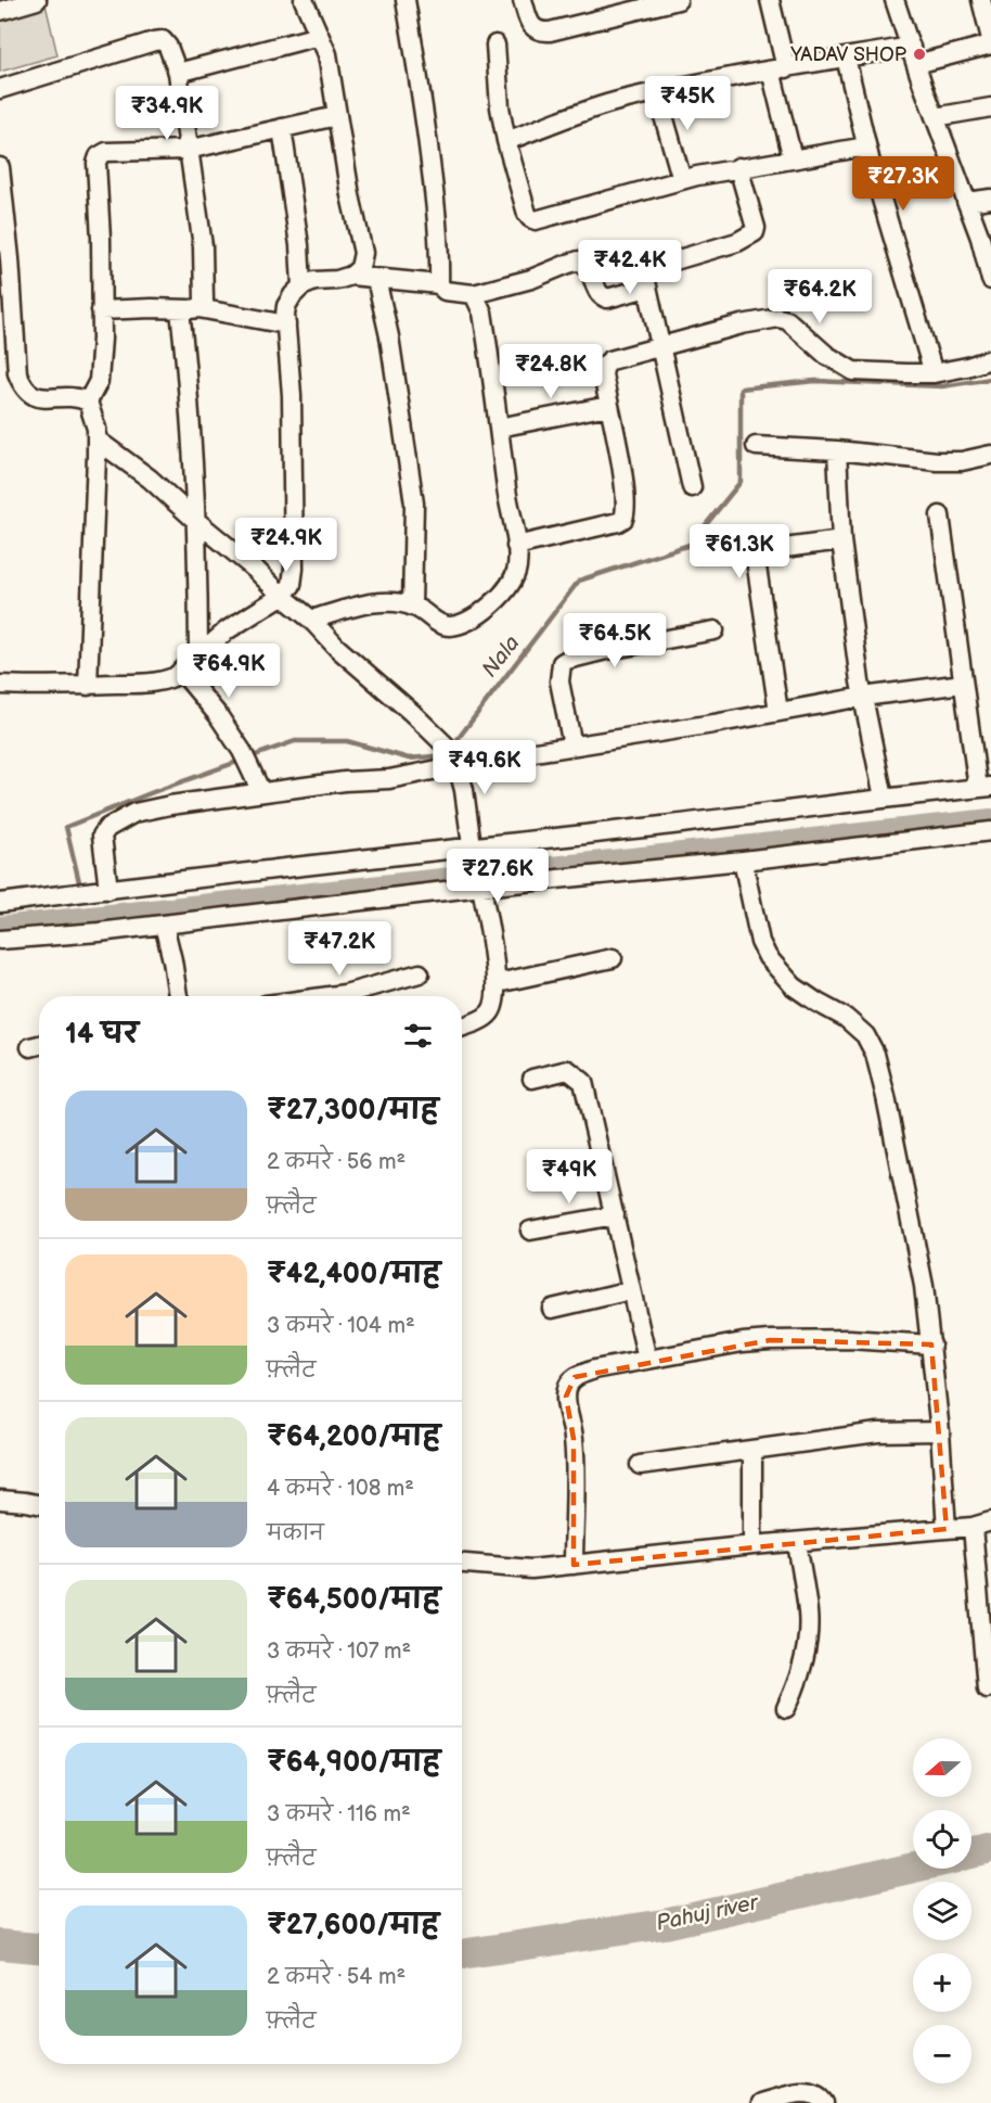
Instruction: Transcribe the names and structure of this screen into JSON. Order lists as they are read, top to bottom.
{
  "water": ["Nala", "Pahuj river"],
  "places": ["YADAV SHOP"],
  "north": "left",
  "page": {
    "price": [
      "₹45K",
      "₹34.9K",
      "₹27.3K",
      "₹42.4K",
      "₹64.2K",
      "₹24.8K",
      "₹24.9K",
      "₹61.3K",
      "₹64.5K",
      "₹64.9K",
      "₹49.6K",
      "₹27.6K",
      "₹47.2K",
      "₹49K"
    ],
    "heading": "14 घर",
    "list": [
      {
        "name": "₹27,300/माह",
        "note": "2 कमरे · 56 m² · फ़्लैट"
      },
      {
        "name": "₹42,400/माह",
        "note": "3 कमरे · 104 m² · फ़्लैट"
      },
      {
        "name": "₹64,200/माह",
        "note": "4 कमरे · 108 m² · मकान"
      },
      {
        "name": "₹64,500/माह",
        "note": "3 कमरे · 107 m² · फ़्लैट"
      },
      {
        "name": "₹64,900/माह",
        "note": "3 कमरे · 116 m² · फ़्लैट"
      },
      {
        "name": "₹27,600/माह",
        "note": "2 कमरे · 54 m² · फ़्लैट"
      }
    ],
    "map_buttons": ["+", "−"]
  }
}
